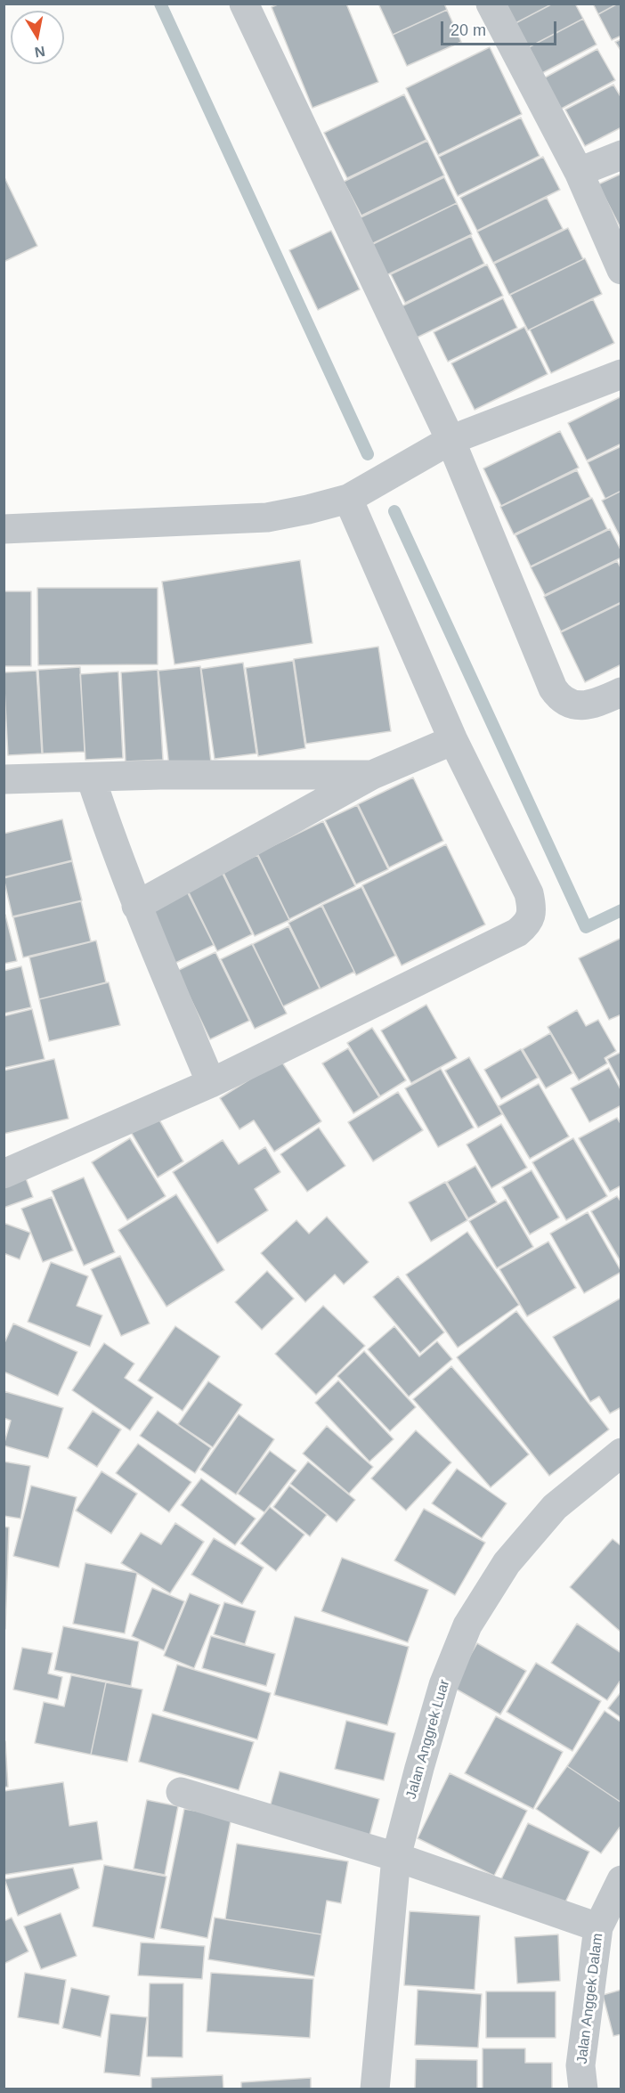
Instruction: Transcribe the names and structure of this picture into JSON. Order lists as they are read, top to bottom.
{
  "streets": {
    "street": ["Jalan Anggrek Luar", "Jalan Anggek Dalam"]
  },
  "scale_bar": "20 m",
  "north": "bottom"
}
